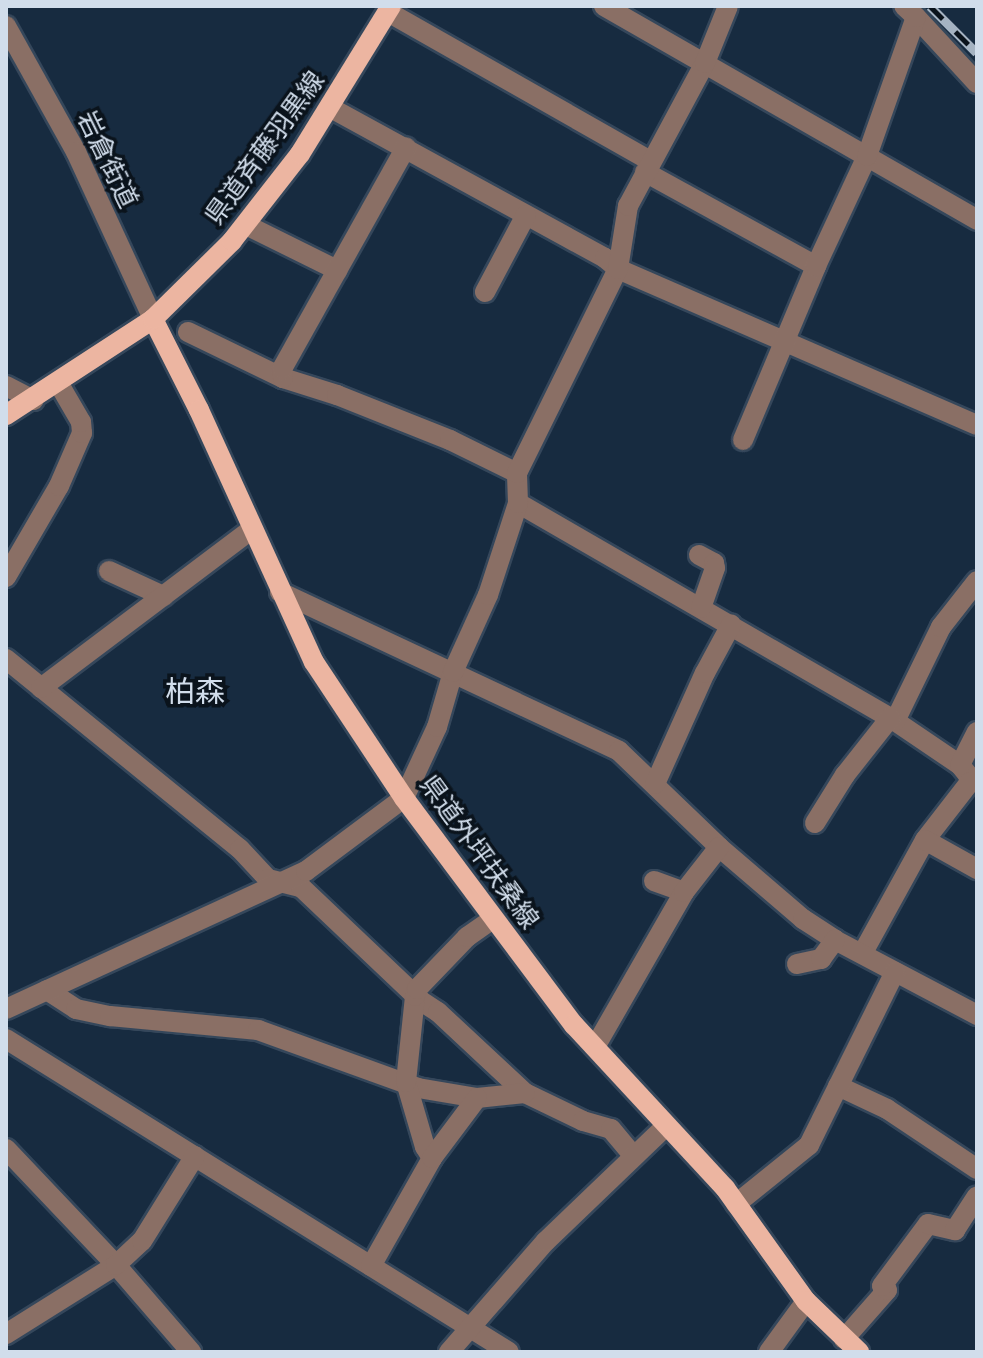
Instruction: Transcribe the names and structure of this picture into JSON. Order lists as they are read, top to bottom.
{
  "streets": {
    "main road": ["県道斉藤羽黒線", "県道外坪扶桑線"],
    "street": ["岩倉街道"]
  },
  "crossings": [
    ["県道斉藤羽黒線", "岩倉街道"],
    ["県道斉藤羽黒線", "県道外坪扶桑線"],
    ["岩倉街道", "県道外坪扶桑線"]
  ],
  "districts": ["柏森"]
}
